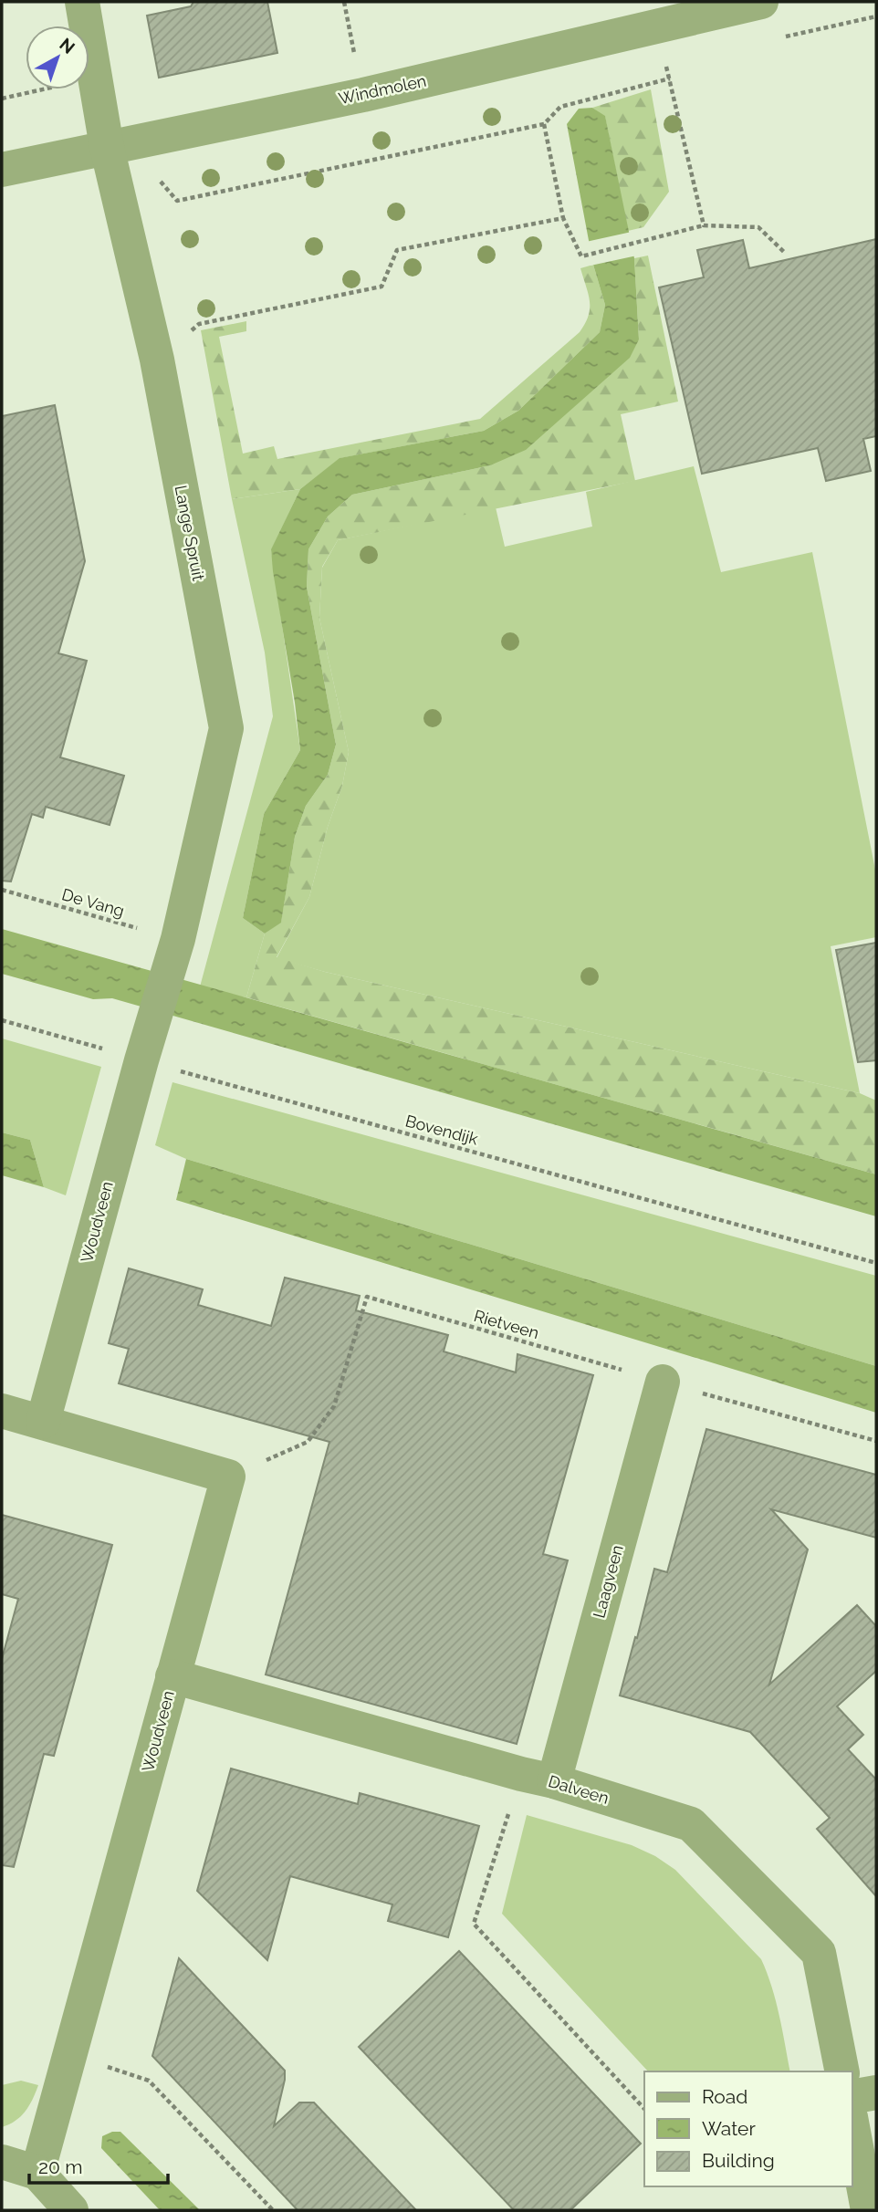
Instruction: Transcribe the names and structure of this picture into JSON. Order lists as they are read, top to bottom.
{
  "streets": {
    "street": [
      "Windmolen",
      "Lange Spruit",
      "Woudveen",
      "Laagveen",
      "Dalveen"
    ],
    "path": ["De Vang", "Bovendijk", "Rietveen"]
  },
  "crossings": [
    ["Windmolen", "Lange Spruit"],
    ["Lange Spruit", "De Vang"],
    ["Lange Spruit", "Bovendijk"],
    ["Lange Spruit", "Woudveen"],
    ["Bovendijk", "Woudveen"],
    ["Woudveen", "Rietveen"],
    ["Woudveen", "Dalveen"],
    ["Rietveen", "Laagveen"],
    ["Laagveen", "Dalveen"]
  ],
  "legend": ["Road", "Water", "Building"],
  "scale_bar": "20 m",
  "north": "top right"
}
